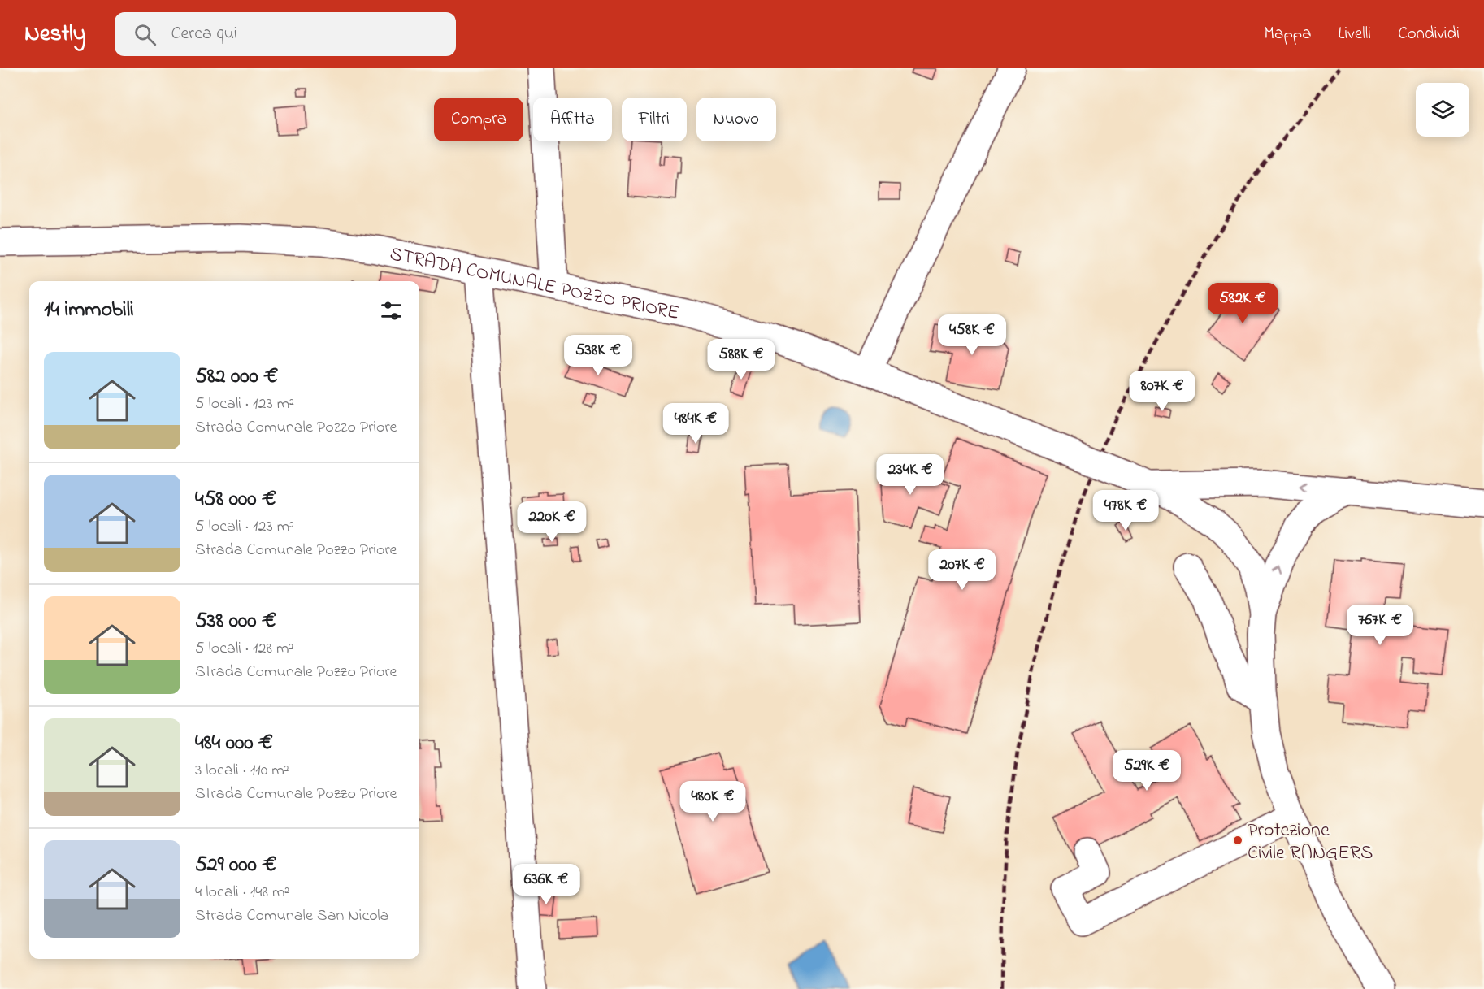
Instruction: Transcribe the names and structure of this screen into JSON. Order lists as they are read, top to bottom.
{
  "streets": {
    "street": ["STRADA COMUNALE POZZO PRIORE"]
  },
  "places": ["Protezione Civile RANGERS"],
  "page": {
    "header": "Nestly",
    "search": "Cerca qui",
    "nav": ["Mappa", "Livelli", "Condividi"],
    "chip": [
      "Compra",
      "Affitta",
      "Filtri",
      "Nuovo"
    ],
    "heading": "14 immobili",
    "price": [
      "582K €",
      "458K €",
      "538K €",
      "588K €",
      "807K €",
      "484K €",
      "234K €",
      "478K €",
      "220K €",
      "207K €",
      "767K €",
      "529K €",
      "480K €",
      "636K €"
    ],
    "list": [
      {
        "name": "582 000 €",
        "note": "5 locali · 123 m² · Strada Comunale Pozzo Priore"
      },
      {
        "name": "458 000 €",
        "note": "5 locali · 123 m² · Strada Comunale Pozzo Priore"
      },
      {
        "name": "538 000 €",
        "note": "5 locali · 128 m² · Strada Comunale Pozzo Priore"
      },
      {
        "name": "484 000 €",
        "note": "3 locali · 110 m² · Strada Comunale Pozzo Priore"
      },
      {
        "name": "529 000 €",
        "note": "4 locali · 148 m² · Strada Comunale San Nicola"
      }
    ]
  }
}
